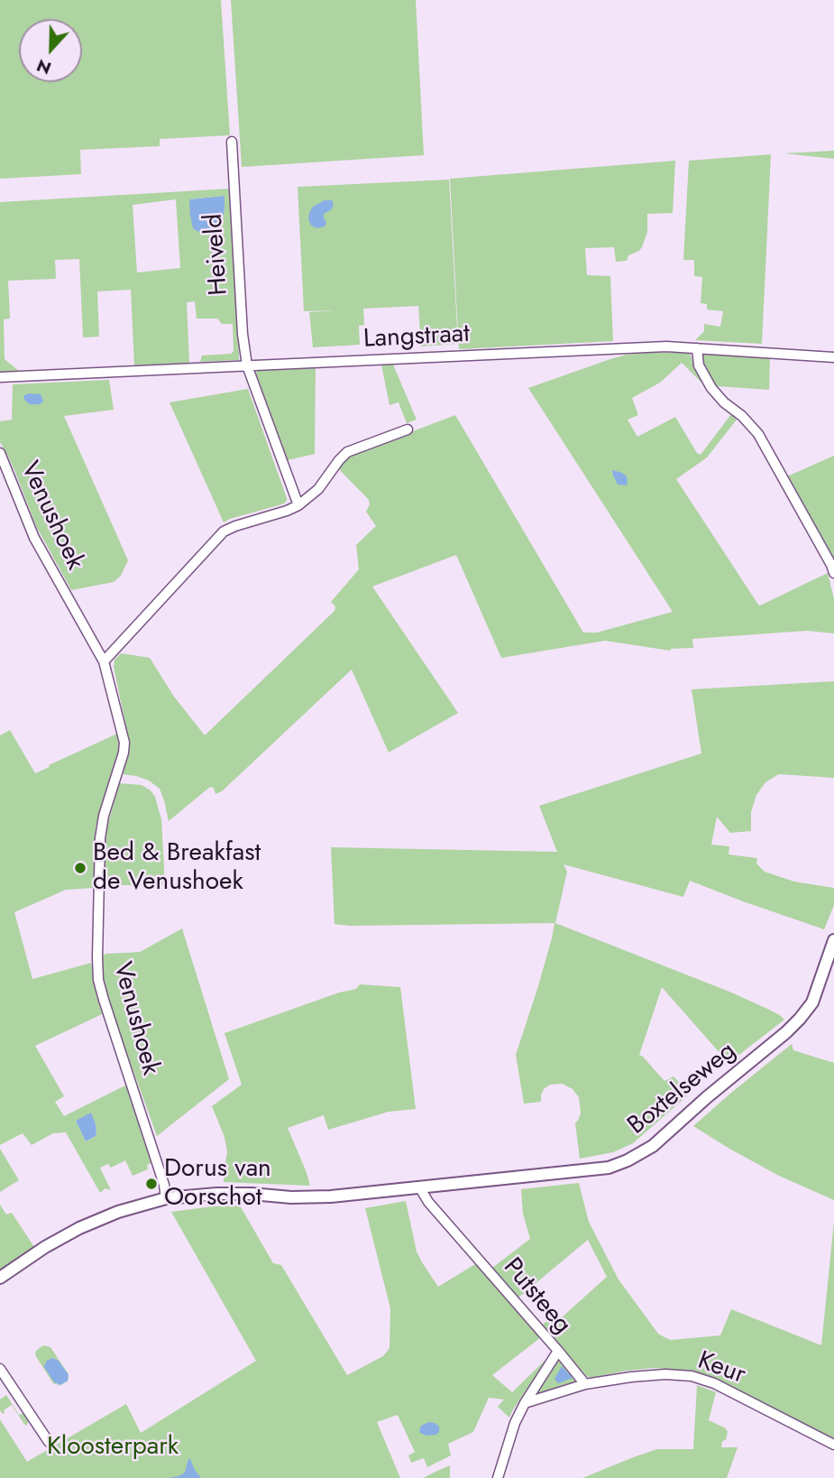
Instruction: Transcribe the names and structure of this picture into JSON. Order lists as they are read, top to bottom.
{
  "streets": {
    "main road": ["Boxtelseweg"],
    "street": [
      "Heiveld",
      "Langstraat",
      "Venushoek",
      "Putsteeg",
      "Keur"
    ]
  },
  "crossings": [
    ["Heiveld", "Langstraat"],
    ["Venushoek", "Boxtelseweg"],
    ["Boxtelseweg", "Putsteeg"],
    ["Putsteeg", "Keur"]
  ],
  "parks": ["Kloosterpark"],
  "places": ["Bed & Breakfast de Venushoek", "Dorus van Oorschot"],
  "north": "bottom"
}
